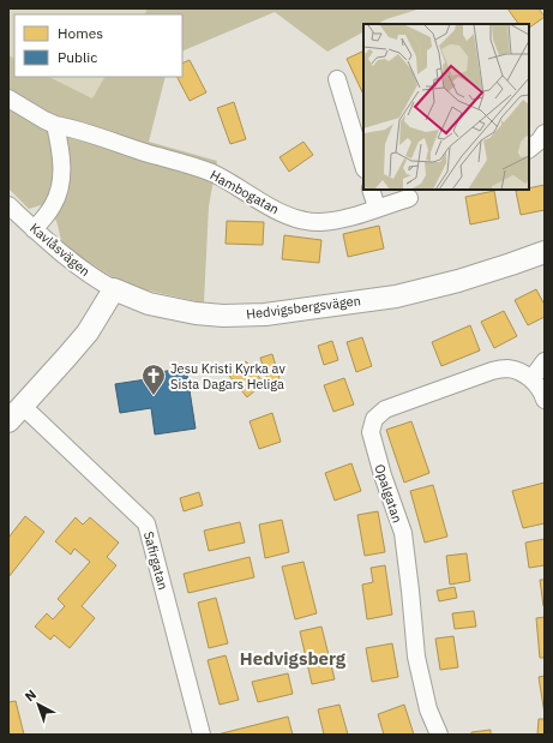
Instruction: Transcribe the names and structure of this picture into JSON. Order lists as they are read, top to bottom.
{
  "streets": {
    "street": [
      "Hambogatan",
      "Kavlåsvägen",
      "Hedvigsbergsvägen",
      "Opalgatan",
      "Safirgatan"
    ]
  },
  "crossings": [
    ["Kavlåsvägen", "Hedvigsbergsvägen"]
  ],
  "districts": ["Hedvigsberg"],
  "places": {
    "church": ["Jesu Kristi Kyrka av Sista Dagars Heliga"]
  },
  "legend": ["Homes", "Public"],
  "north": "top left"
}
